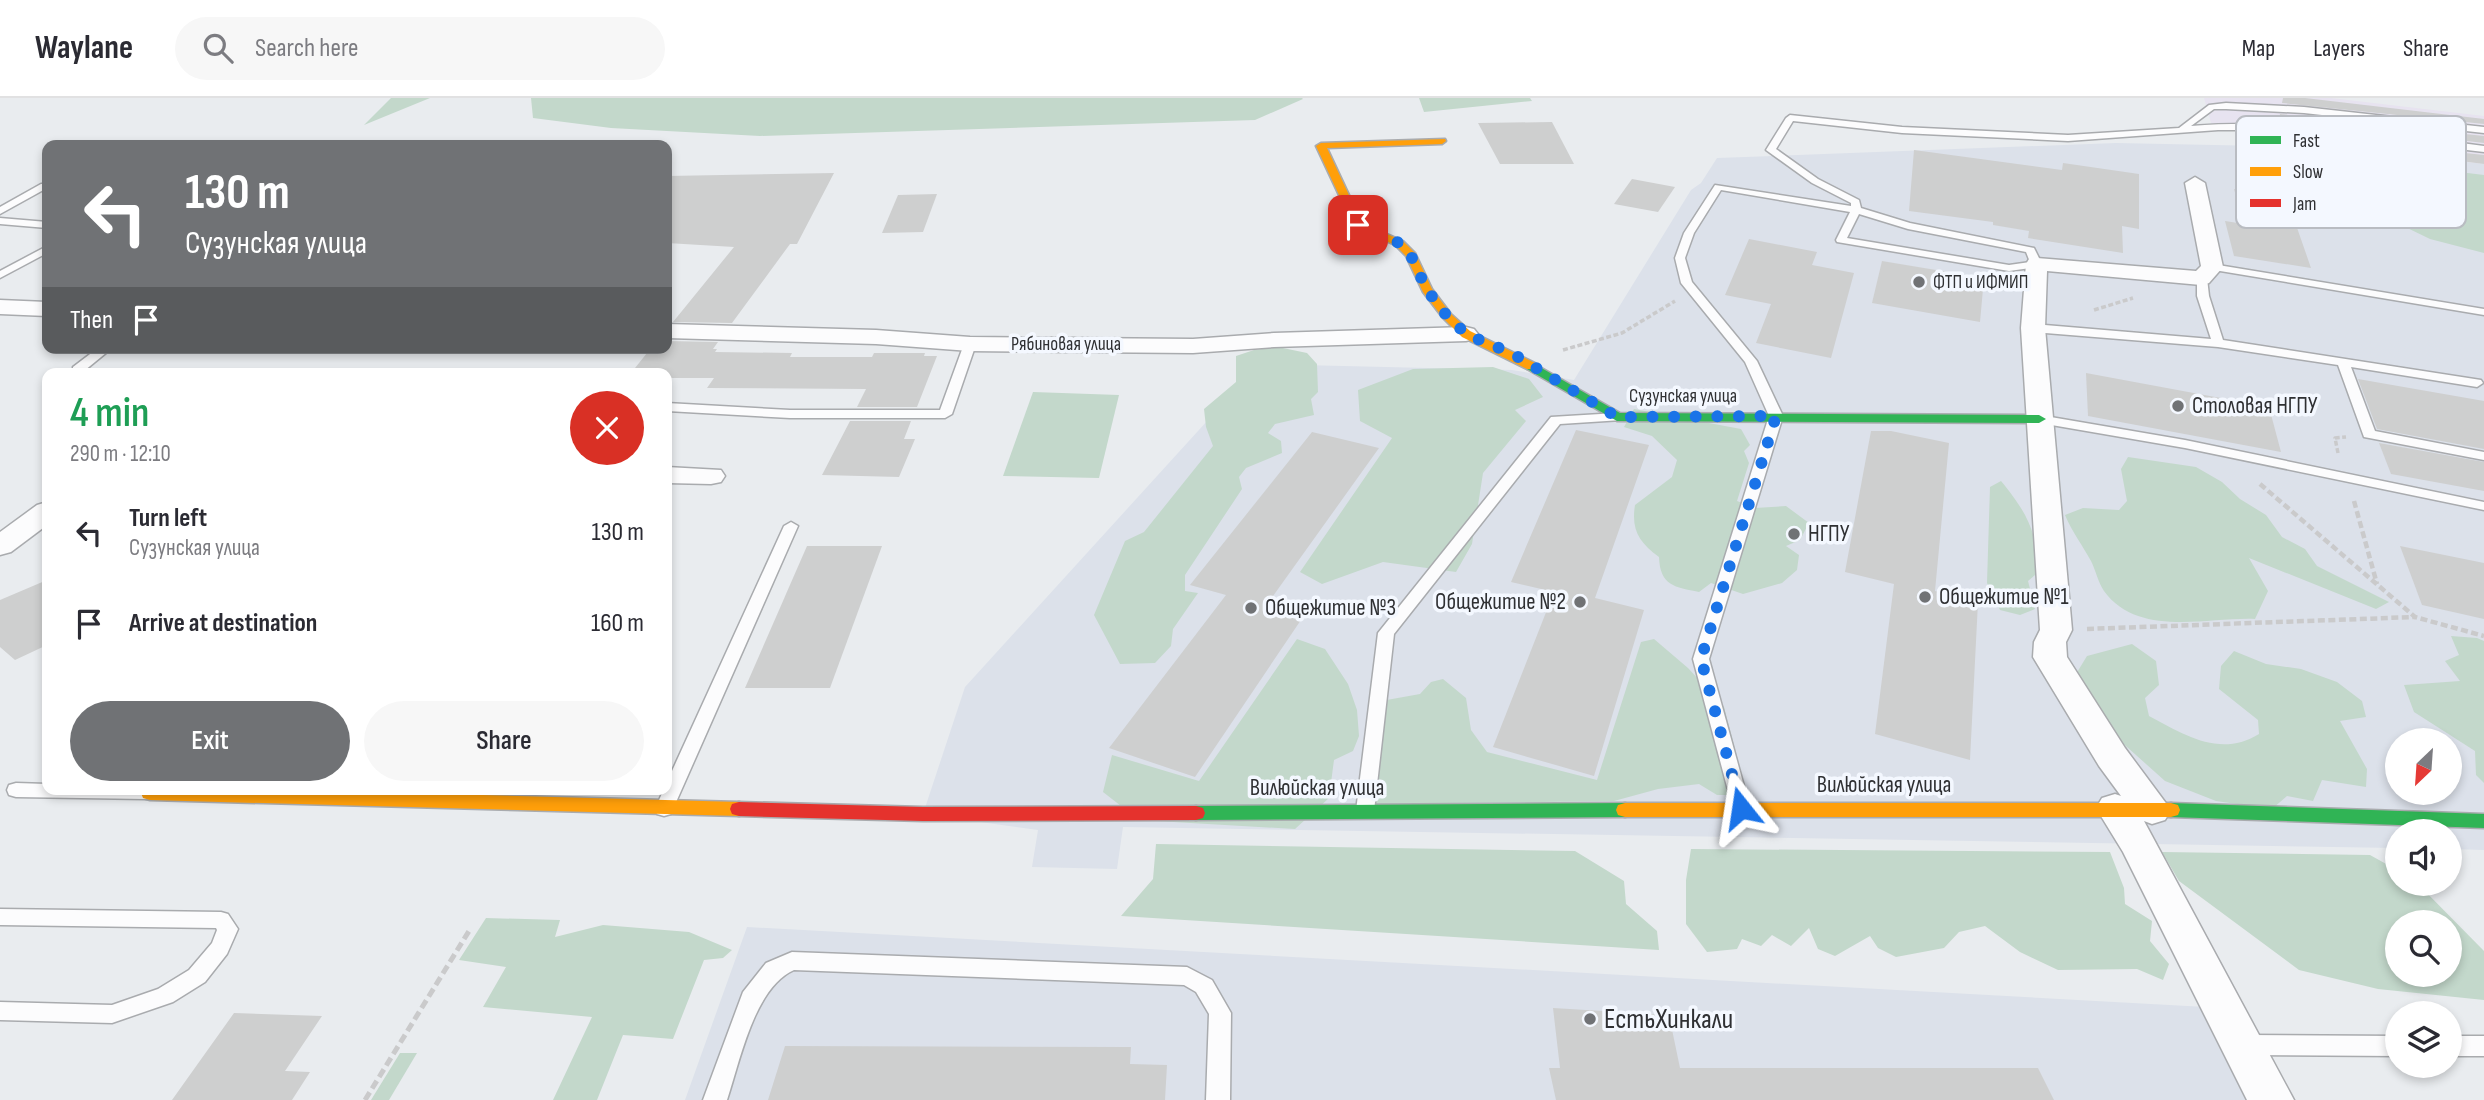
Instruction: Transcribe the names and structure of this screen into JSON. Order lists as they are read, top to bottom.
{
  "streets": {
    "street": ["Рябиновая улица", "Сузунская улица", "Вилюйская улица"]
  },
  "crossings": [
    ["Рябиновая улица", "Сузунская улица"]
  ],
  "places": [
    "ФТП и ИФМИП",
    "Столовая НГПУ",
    "НГПУ",
    "Общежитие №1",
    "Общежитие №2",
    "Общежитие №3",
    "ЕстьХинкали"
  ],
  "legend": ["Fast", "Slow", "Jam"],
  "north": "bottom left",
  "page": {
    "header": "Waylane",
    "search": "Search here",
    "nav": ["Map", "Layers", "Share"],
    "turn": ["130 m", "Сузунская улица"],
    "then": "Then",
    "heading": ["4 min", "290 m · 12:10"],
    "list": [
      {
        "name": "Turn left",
        "note": "Сузунская улица",
        "value": "130 m"
      },
      {
        "name": "Arrive at destination",
        "value": "160 m"
      }
    ],
    "buttons": ["Exit", "Share"]
  }
}
